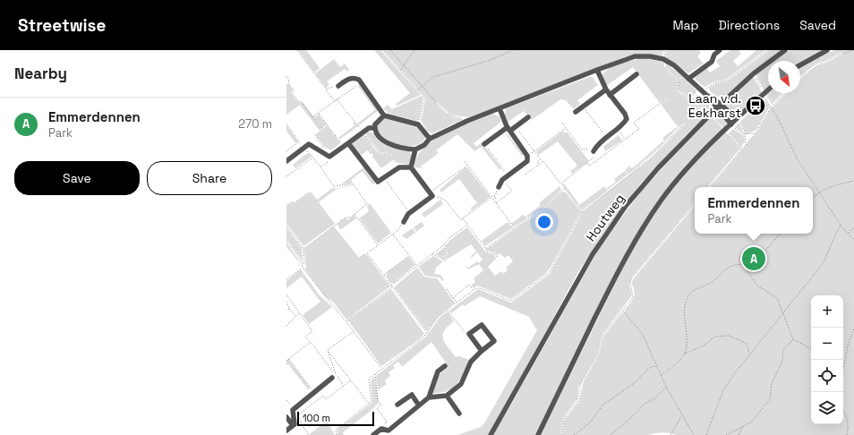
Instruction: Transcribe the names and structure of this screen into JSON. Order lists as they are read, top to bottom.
{
  "streets": {
    "street": ["Houtweg"]
  },
  "places": {
    "bus stop": ["Laan v.d. Eekharst"]
  },
  "scale_bar": "100 m",
  "north": "bottom right",
  "page": {
    "header": "Streetwise",
    "nav": ["Map", "Directions", "Saved"],
    "heading": "Nearby",
    "list": [
      {
        "mark": "A",
        "name": "Emmerdennen",
        "note": "Park",
        "value": "270 m"
      }
    ],
    "buttons": ["Save", "Share"],
    "popup": ["Emmerdennen", "Park"],
    "pins": "A",
    "map_buttons": ["+", "−"],
    "scale": "100 m"
  }
}
